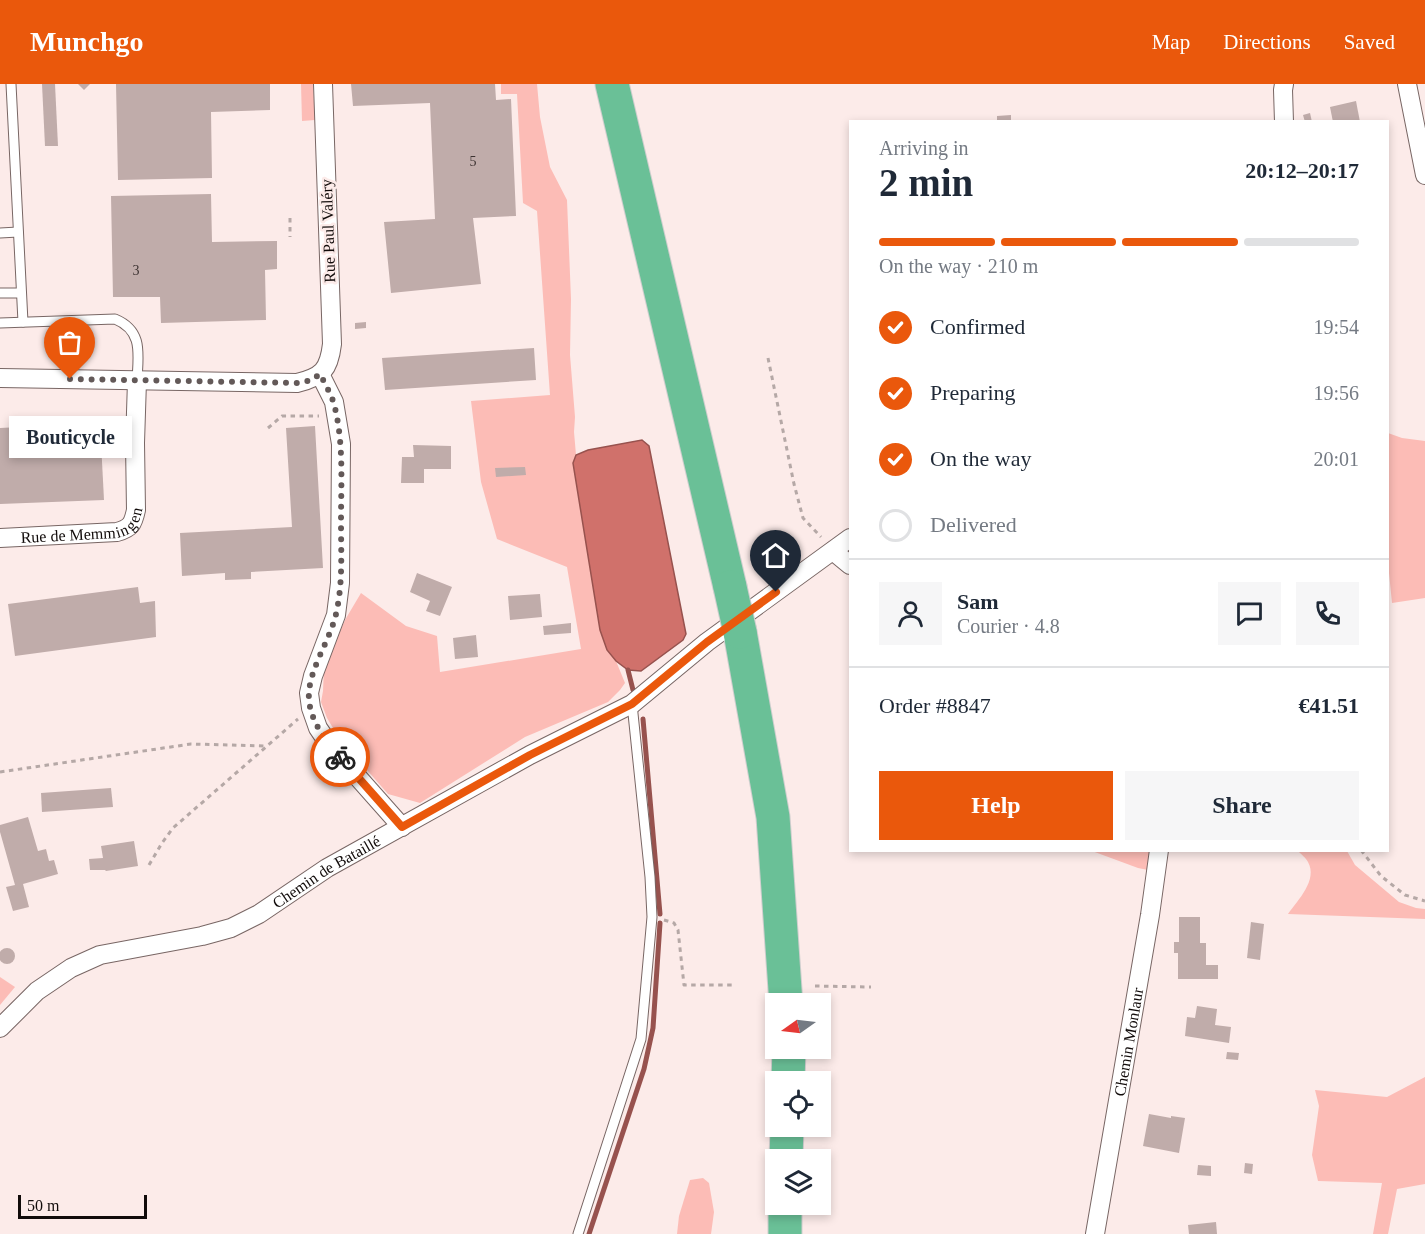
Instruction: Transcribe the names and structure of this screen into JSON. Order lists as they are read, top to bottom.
{
  "streets": {
    "street": [
      "Rue Paul Valéry",
      "Rue de Memmingen",
      "Chemin de Bataillé",
      "Chemin Monlaur"
    ]
  },
  "places": ["Bouticycle"],
  "house_numbers": ["5", "3"],
  "scale_bar": "50 m",
  "north": "left",
  "page": {
    "header": "Munchgo",
    "nav": ["Map", "Directions", "Saved"],
    "heading": ["2 min", "Arriving in", "20:12–20:17"],
    "panel": [
      "Sam",
      "Courier · 4.8",
      "Order #8847",
      "€41.51"
    ],
    "bar": "On the way · 210 m",
    "list": [
      ["Confirmed", "19:54"],
      ["Preparing", "19:56"],
      ["On the way", "20:01"],
      "Delivered"
    ],
    "bubble": "Bouticycle",
    "buttons": ["Help", "Share"],
    "scale": "50 m"
  }
}
